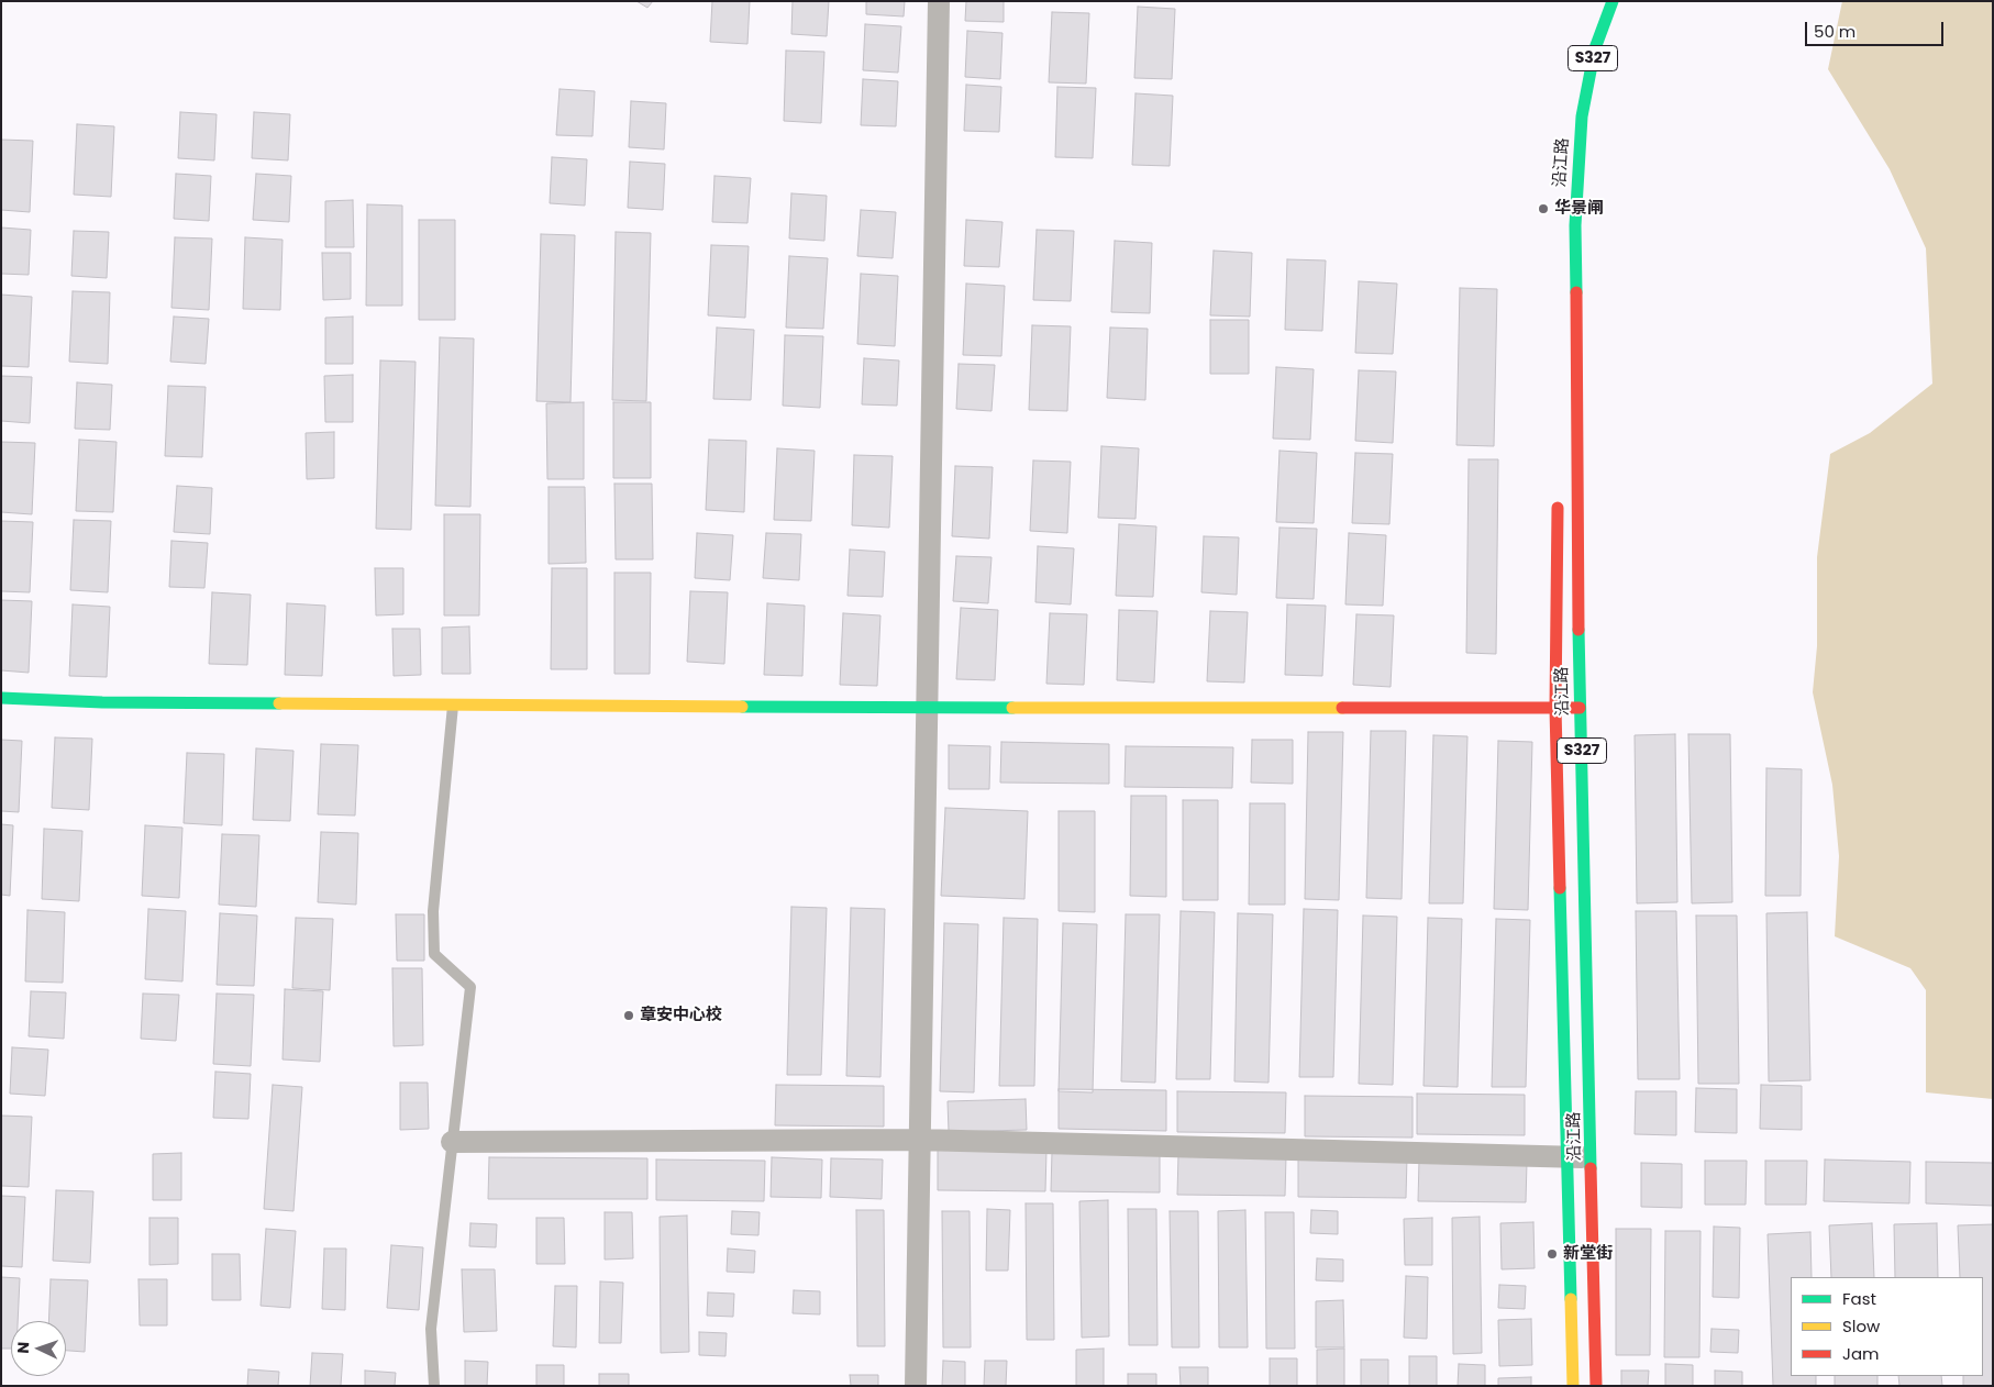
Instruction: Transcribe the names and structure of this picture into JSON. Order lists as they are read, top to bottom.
{
  "streets": {
    "main road": ["S327", "沿江路"]
  },
  "places": ["华景闸", "章安中心校", "新堂街"],
  "legend": ["Fast", "Slow", "Jam"],
  "scale_bar": "50 m",
  "north": "left"
}
